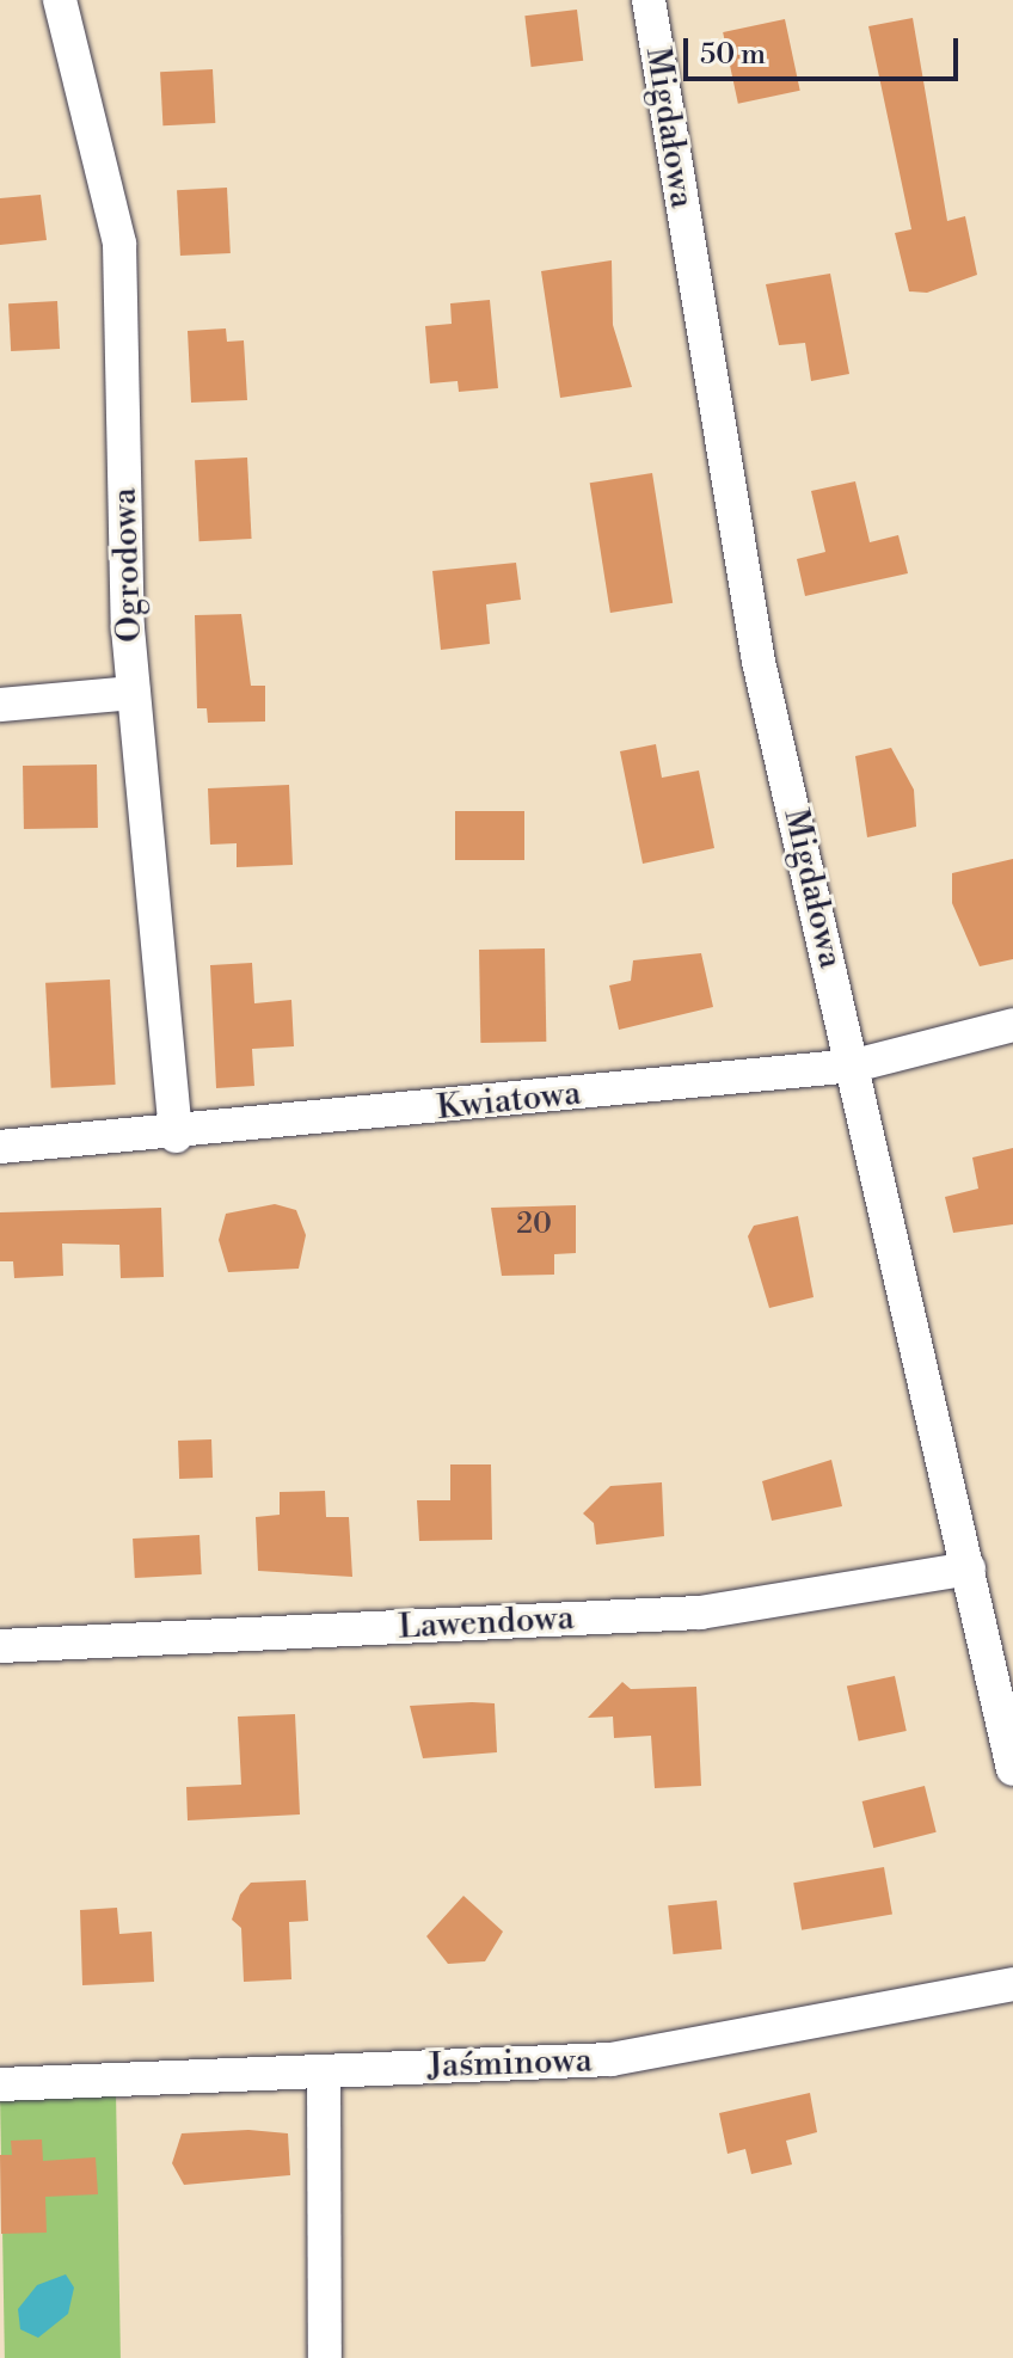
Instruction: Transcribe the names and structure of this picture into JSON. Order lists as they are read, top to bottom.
{
  "streets": {
    "street": [
      "Migdałowa",
      "Ogrodowa",
      "Kwiatowa",
      "Lawendowa",
      "Jaśminowa"
    ]
  },
  "crossings": [
    ["Migdałowa", "Kwiatowa"],
    ["Migdałowa", "Lawendowa"],
    ["Ogrodowa", "Kwiatowa"]
  ],
  "house_numbers": ["20"],
  "scale_bar": "50 m"
}
